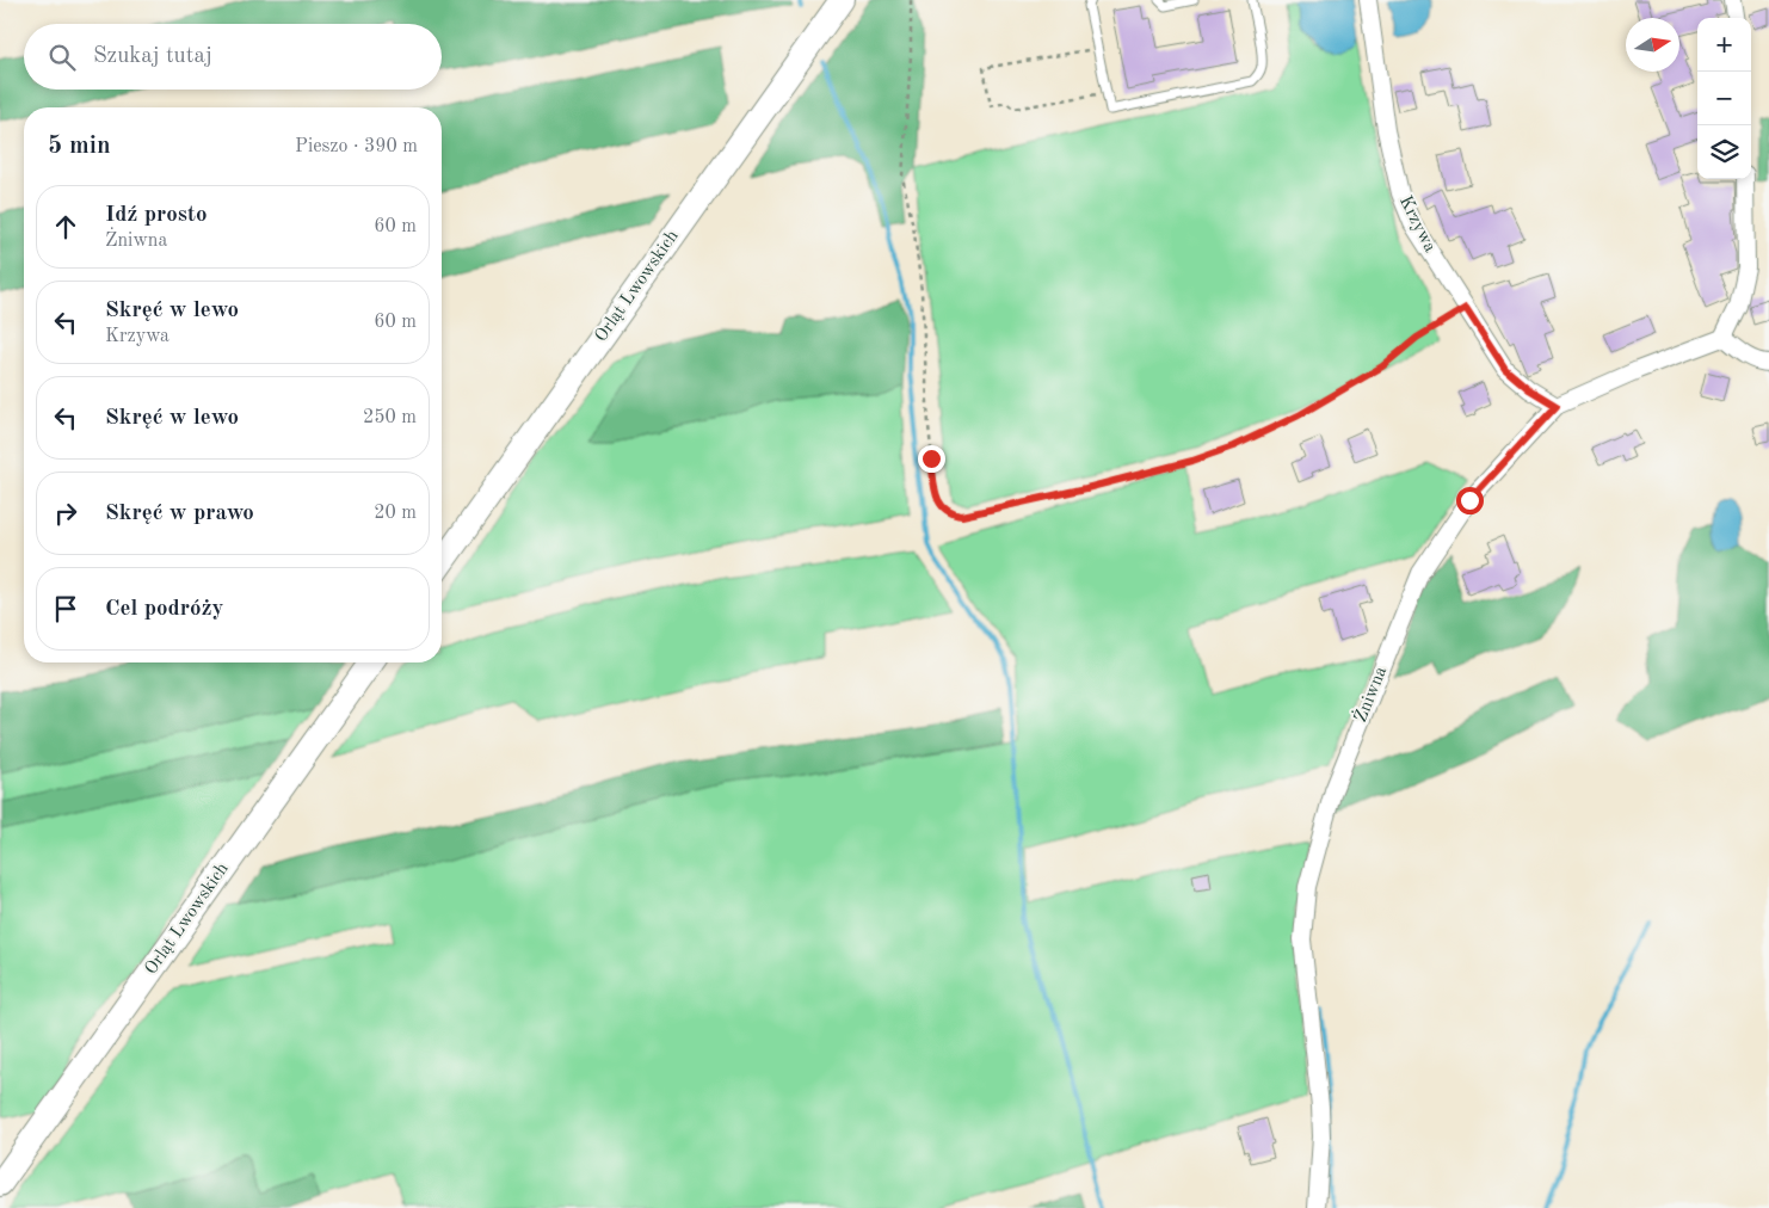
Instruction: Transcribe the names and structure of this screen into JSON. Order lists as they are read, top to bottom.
{
  "streets": {
    "street": ["Krzywa", "Orląt Lwowskich", "Żniwna"]
  },
  "crossings": [
    ["Krzywa", "Żniwna"]
  ],
  "north": "right",
  "page": {
    "map_buttons": ["+", "−"],
    "search": "Szukaj tutaj",
    "heading": ["5 min", "Pieszo · 390 m"],
    "list": [
      ["Idź prosto", "Żniwna", "60 m"],
      ["Skręć w lewo", "Krzywa", "60 m"],
      ["Skręć w lewo", "250 m"],
      ["Skręć w prawo", "20 m"],
      "Cel podróży"
    ]
  }
}
